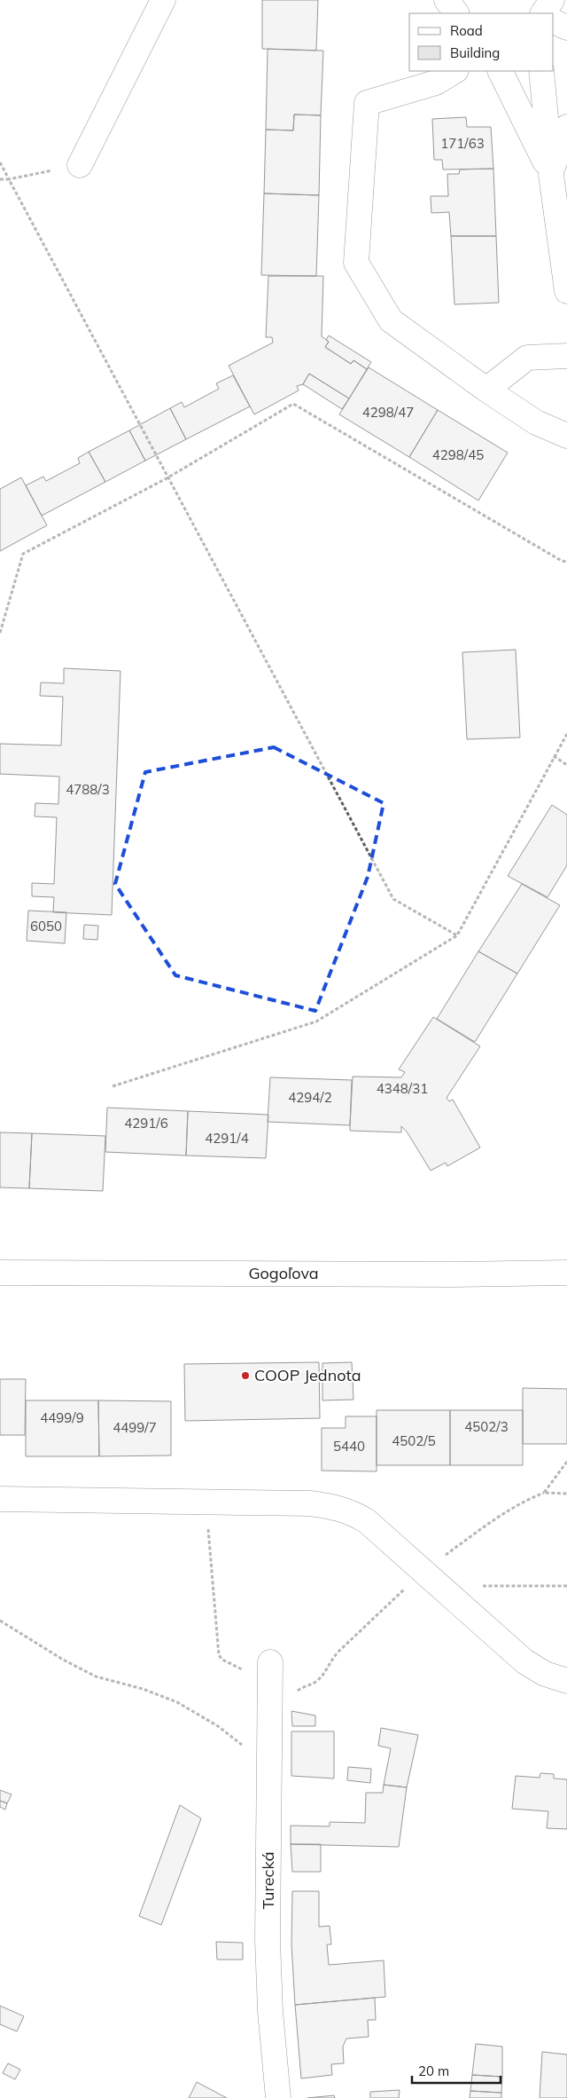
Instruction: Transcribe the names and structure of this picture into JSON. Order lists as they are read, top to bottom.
{
  "streets": {
    "street": ["Gogoľova", "Turecká"]
  },
  "places": ["COOP Jednota"],
  "house_numbers": [
    "171/63",
    "4298/47",
    "4298/45",
    "4788/3",
    "6050",
    "4348/31",
    "4294/2",
    "4291/6",
    "4291/4",
    "4499/9",
    "4502/3",
    "4499/7",
    "4502/5",
    "5440"
  ],
  "legend": ["Road", "Building"],
  "scale_bar": "20 m"
}
